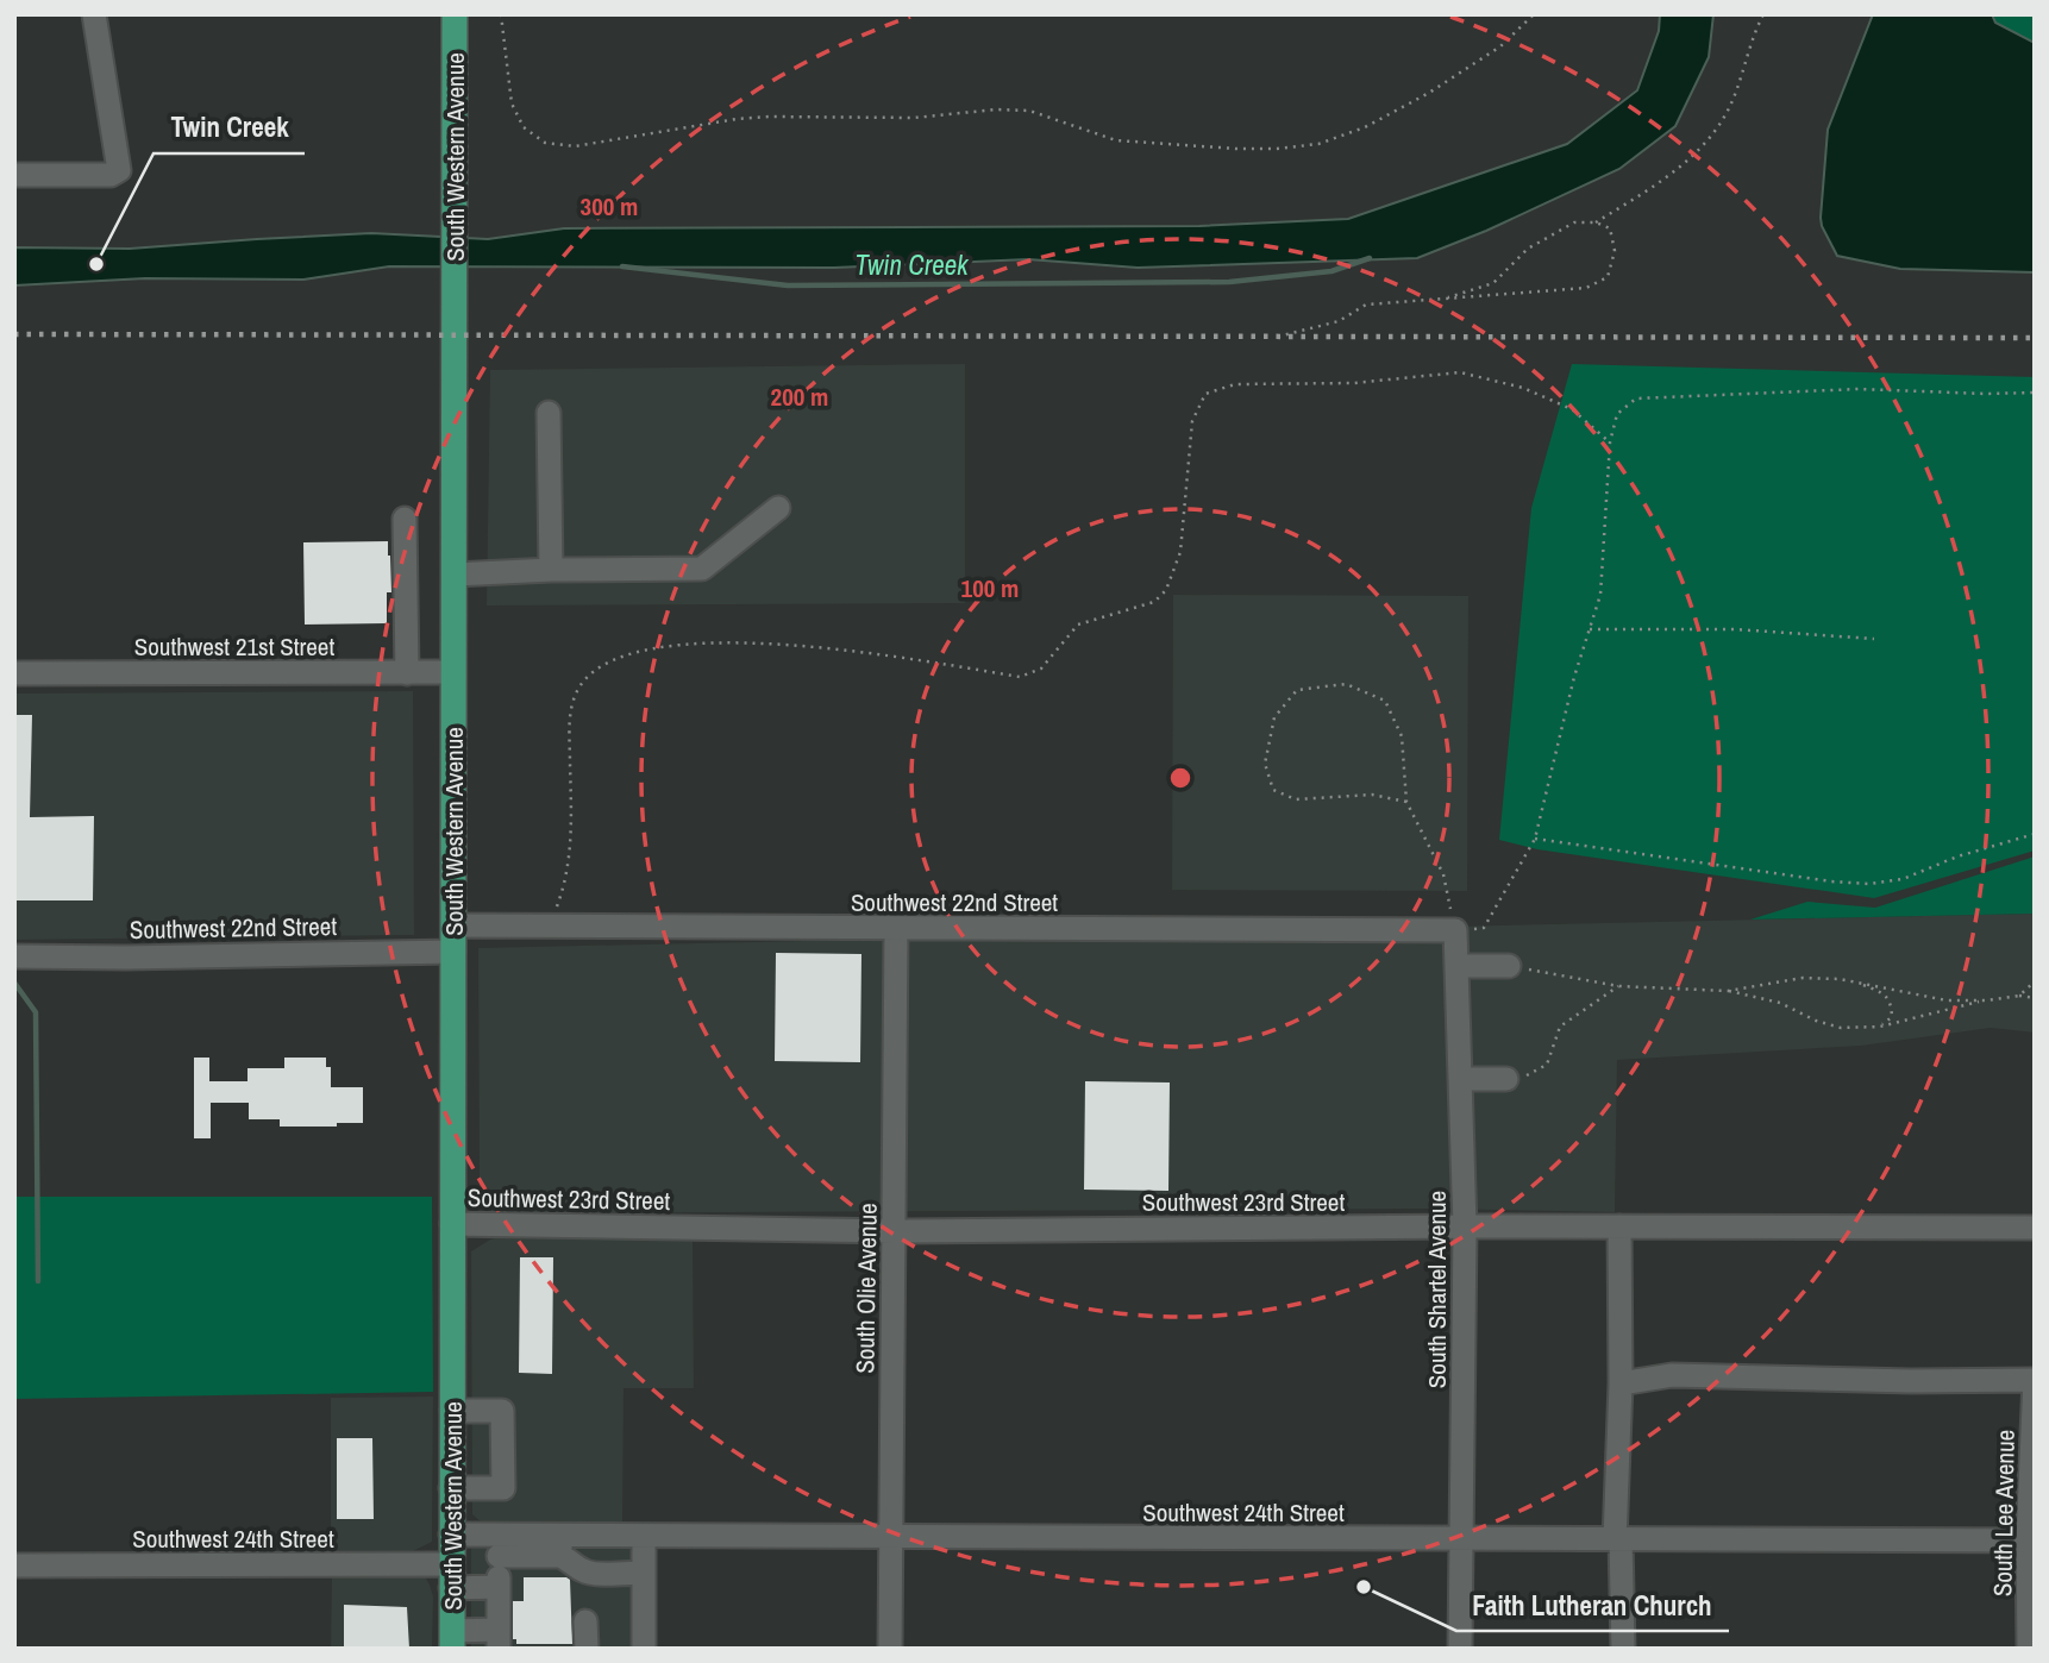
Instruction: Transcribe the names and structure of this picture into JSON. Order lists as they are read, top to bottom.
{
  "streets": {
    "main road": ["South Western Avenue"],
    "street": [
      "Southwest 21st Street",
      "Southwest 22nd Street",
      "Southwest 23rd Street",
      "South Olie Avenue",
      "South Shartel Avenue",
      "Southwest 24th Street",
      "South Lee Avenue"
    ]
  },
  "crossings": [
    ["South Western Avenue", "Southwest 21st Street"],
    ["South Western Avenue", "Southwest 22nd Street"],
    ["South Western Avenue", "Southwest 23rd Street"],
    ["South Western Avenue", "Southwest 24th Street"],
    ["Southwest 22nd Street", "South Olie Avenue"],
    ["Southwest 22nd Street", "South Shartel Avenue"],
    ["Southwest 23rd Street", "South Olie Avenue"],
    ["Southwest 23rd Street", "South Shartel Avenue"],
    ["South Olie Avenue", "Southwest 24th Street"],
    ["South Shartel Avenue", "Southwest 24th Street"],
    ["Southwest 24th Street", "South Lee Avenue"]
  ],
  "water": ["Twin Creek"],
  "places": ["Twin Creek", "Faith Lutheran Church"],
  "rings": ["300 m", "200 m", "100 m"]
}
